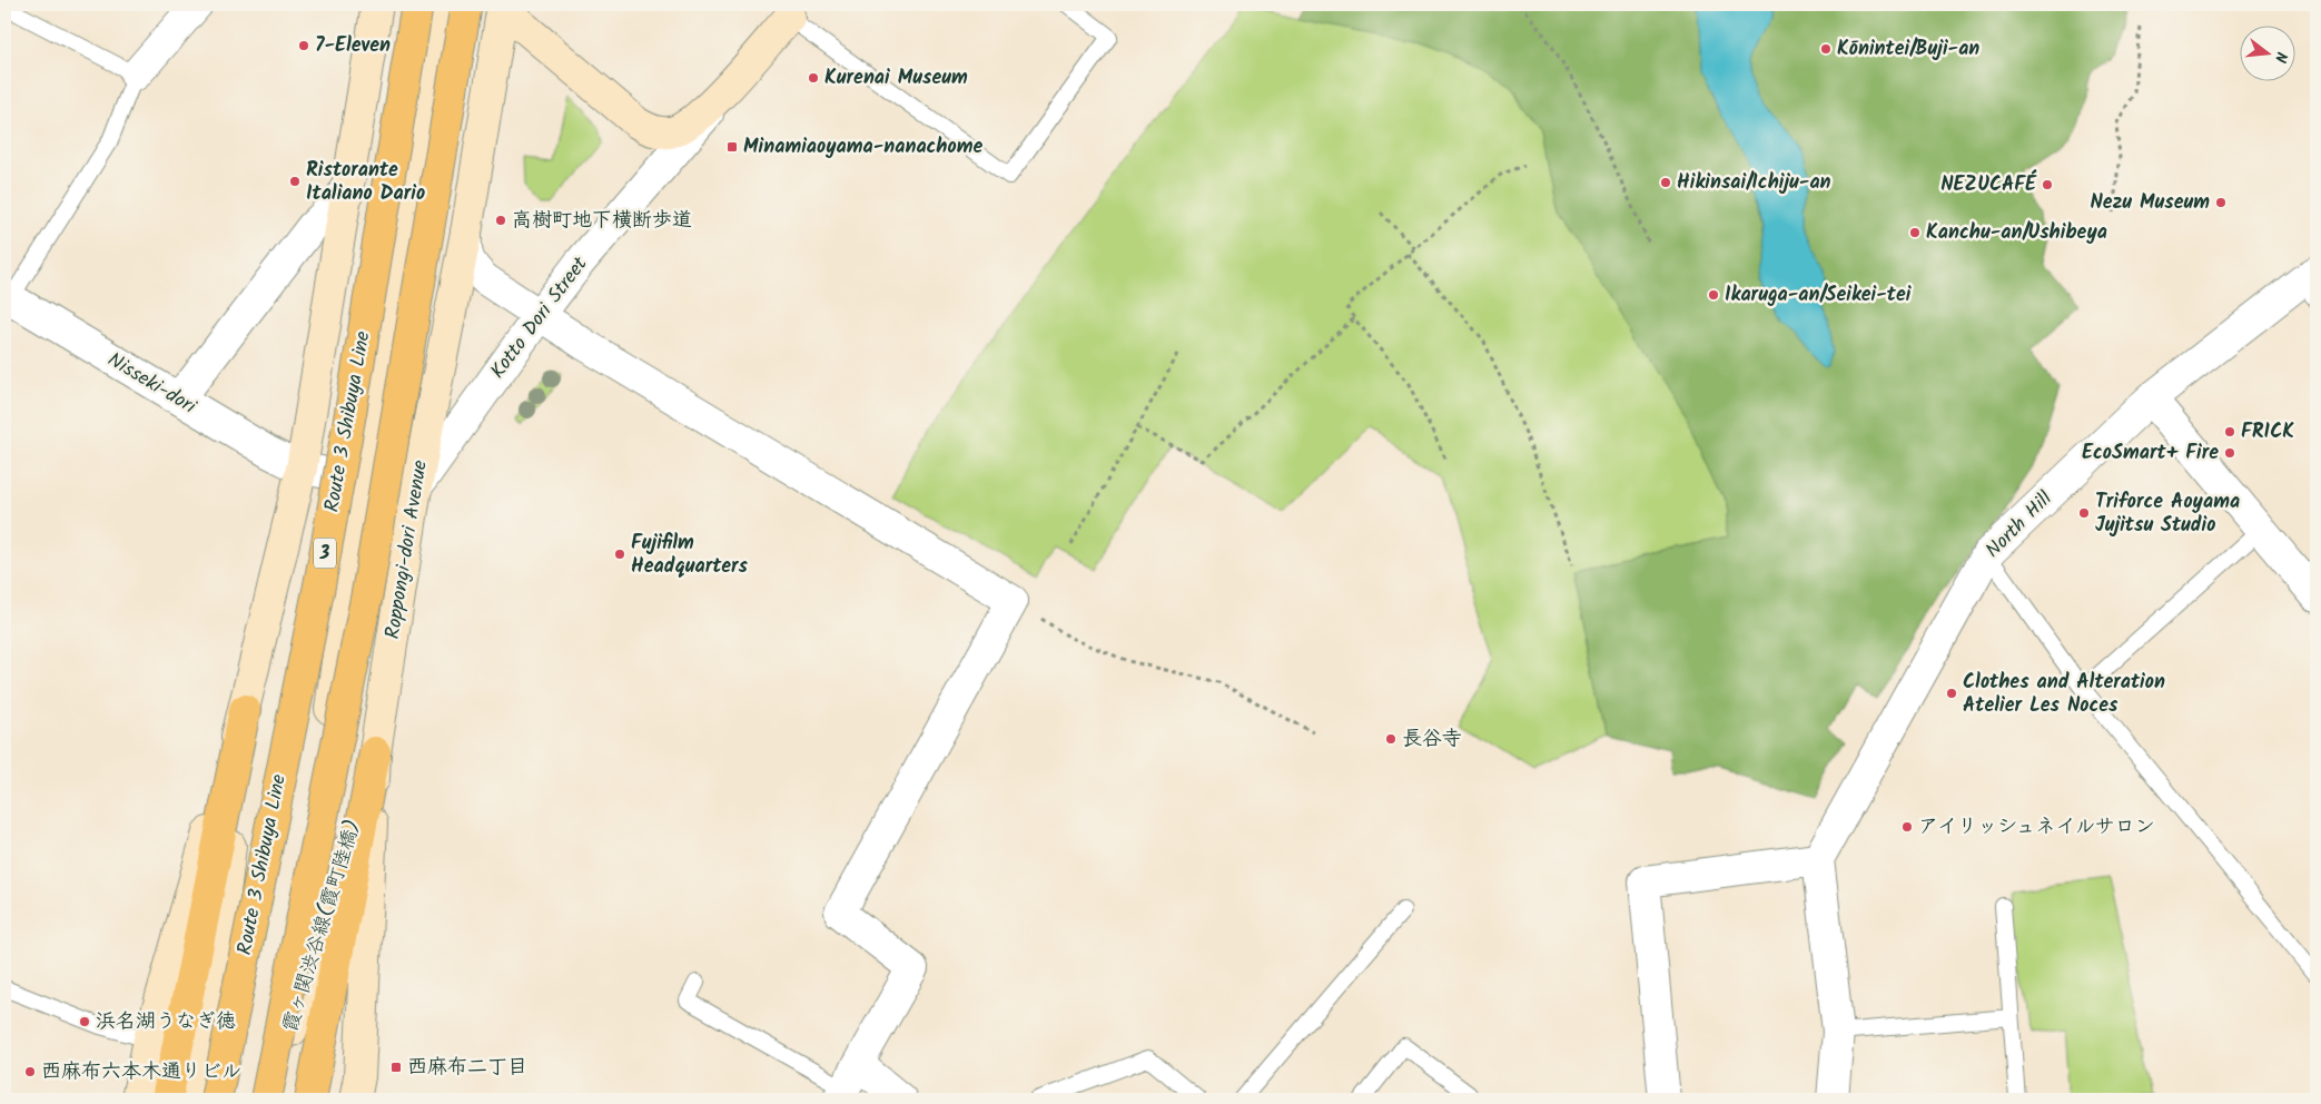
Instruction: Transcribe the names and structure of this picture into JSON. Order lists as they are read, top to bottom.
{
  "streets": {
    "highway": ["Route 3 Shibuya Line", "3"],
    "main road": ["Roppongi-dori Avenue", "霞ヶ関渋谷線(霞町陸橋)"],
    "street": ["Kotto Dori Street", "Nisseki-dori", "North Hill"]
  },
  "crossings": [
    ["Kotto Dori Street", "Nisseki-dori"],
    ["Kotto Dori Street", "Roppongi-dori Avenue"],
    ["Nisseki-dori", "Roppongi-dori Avenue"],
    ["Roppongi-dori Avenue", "霞ヶ関渋谷線(霞町陸橋)"]
  ],
  "places": {
    "other": [
      "7-Eleven",
      "Kōnintei/Buji-an",
      "Kurenai Museum",
      "Ristorante Italiano Dario",
      "Hikinsai/Ichiju-an",
      "NEZUCAFÉ",
      "Nezu Museum",
      "高樹町地下横断歩道",
      "Kanchu-an/Ushibeya",
      "Ikaruga-an/Seikei-tei",
      "FRICK",
      "EcoSmart+ Fire",
      "Triforce Aoyama Jujitsu Studio",
      "Fujifilm Headquarters",
      "Clothes and Alteration Atelier Les Noces",
      "長谷寺",
      "アイリッシュネイルサロン",
      "浜名湖うなぎ徳",
      "西麻布六本木通りビル"
    ],
    "transit": ["Minamiaoyama-nanachome", "西麻布二丁目"]
  },
  "north": "right"
}
